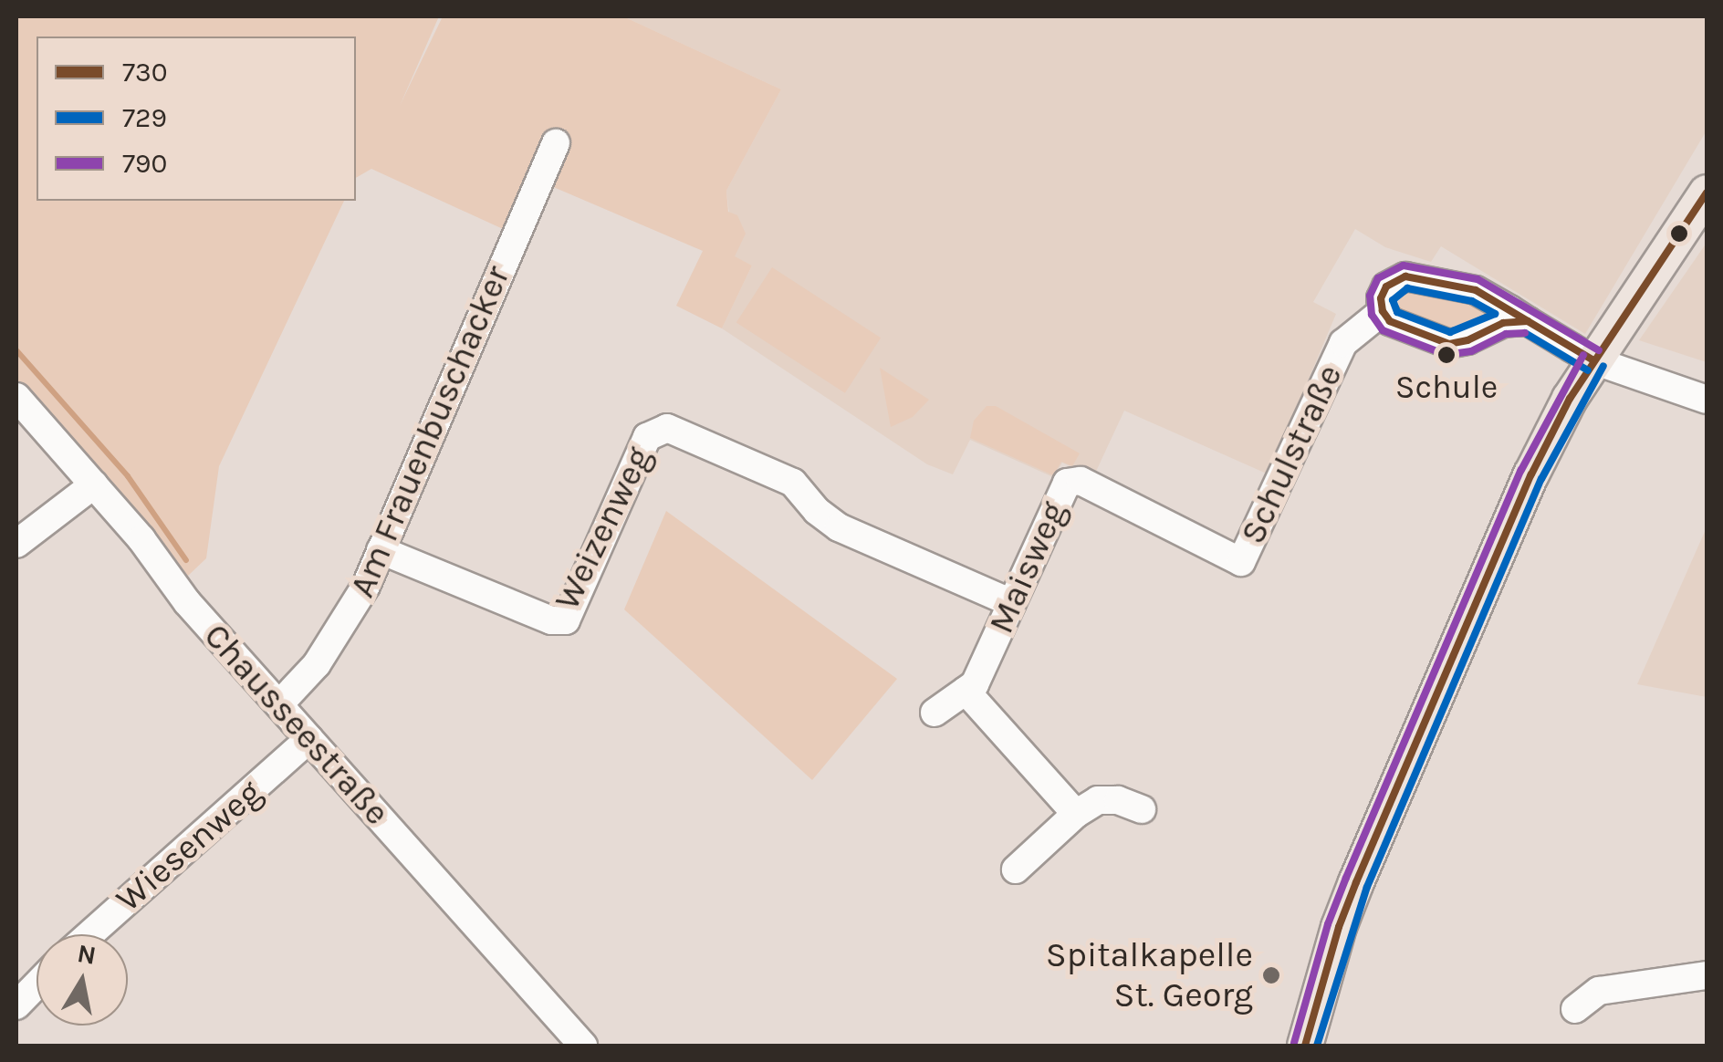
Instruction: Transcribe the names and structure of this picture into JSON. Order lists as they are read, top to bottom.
{
  "streets": {
    "street": [
      "Am Frauenbuschacker",
      "Schulstraße",
      "Weizenweg",
      "Maisweg",
      "Chausseestraße",
      "Wiesenweg"
    ]
  },
  "crossings": [
    ["Am Frauenbuschacker", "Weizenweg"],
    ["Am Frauenbuschacker", "Chausseestraße"],
    ["Schulstraße", "Maisweg"],
    ["Weizenweg", "Maisweg"],
    ["Chausseestraße", "Wiesenweg"]
  ],
  "places": ["Schule", "Spitalkapelle St. Georg"],
  "lines": ["transit line 730", "transit line 790", "transit line 729"],
  "legend": ["730", "729", "790"],
  "north": "top"
}
